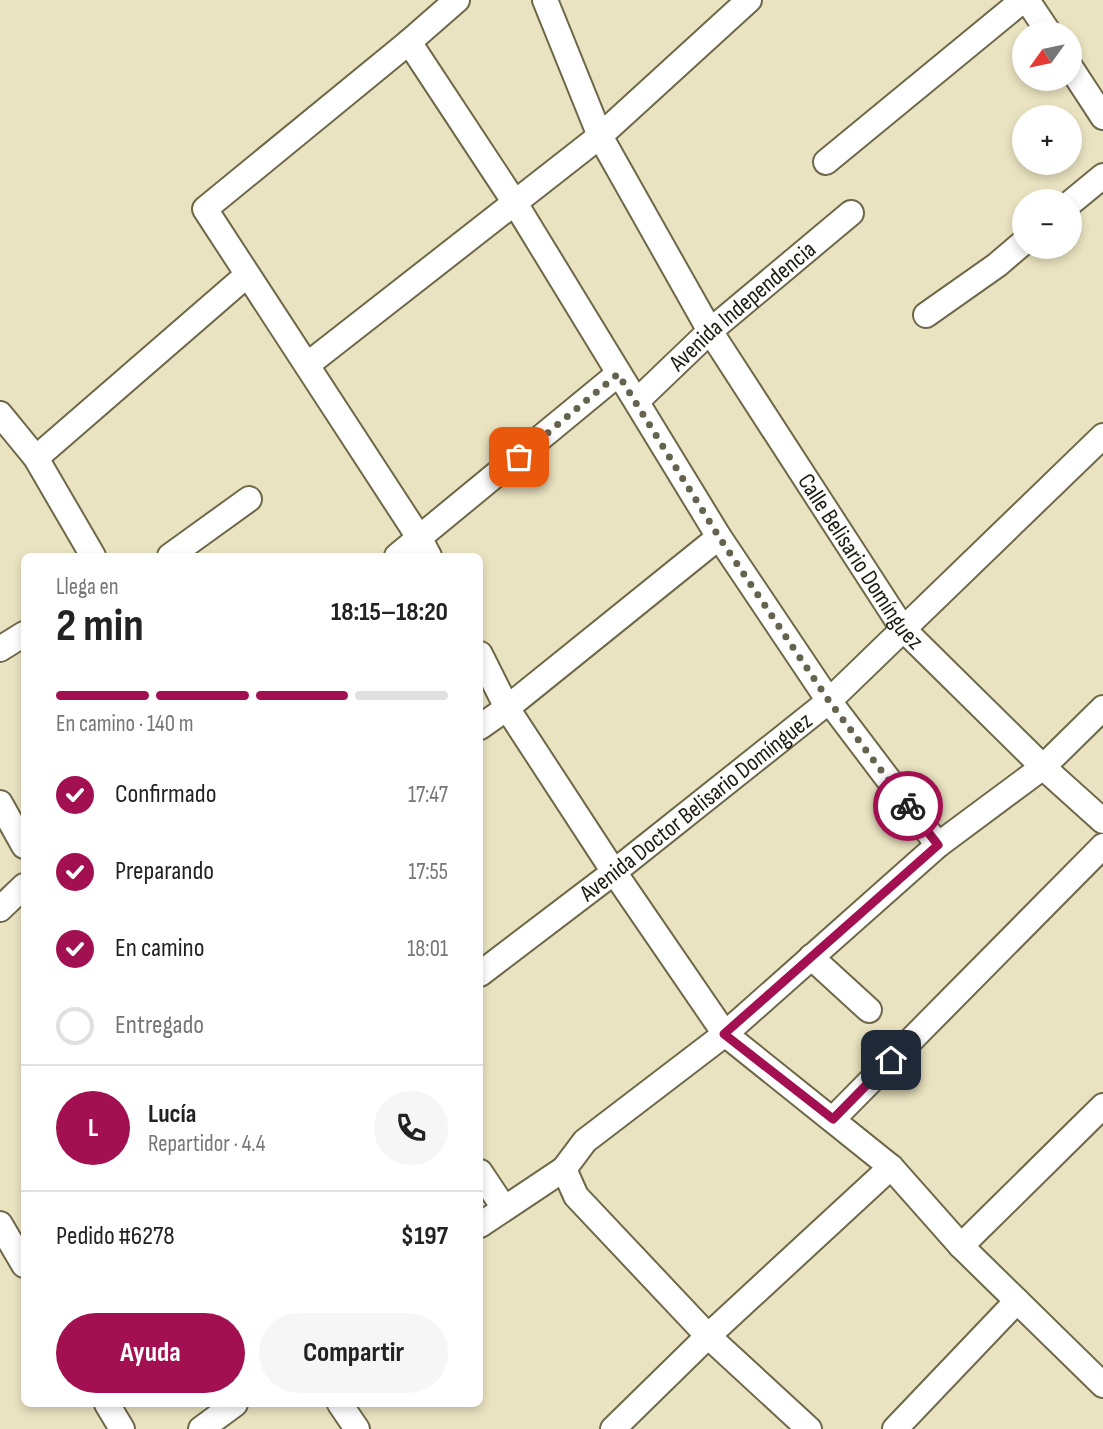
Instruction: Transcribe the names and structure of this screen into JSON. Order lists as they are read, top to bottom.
{
  "streets": {
    "street": ["Avenida Independencia", "Calle Belisario Domínguez", "Avenida Doctor Belisario Domínguez"]
  },
  "crossings": [
    ["Avenida Independencia", "Calle Belisario Domínguez"],
    ["Calle Belisario Domínguez", "Avenida Doctor Belisario Domínguez"]
  ],
  "north": "bottom left",
  "page": {
    "map_buttons": ["+", "−"],
    "heading": ["2 min", "Llega en", "18:15–18:20"],
    "panel": [
      "Lucía",
      "Repartidor · 4.4",
      "Pedido #6278",
      "$197"
    ],
    "bar": "En camino · 140 m",
    "list": [
      ["Confirmado", "17:47"],
      ["Preparando", "17:55"],
      ["En camino", "18:01"],
      "Entregado"
    ],
    "round": "L",
    "buttons": ["Ayuda", "Compartir"]
  }
}
